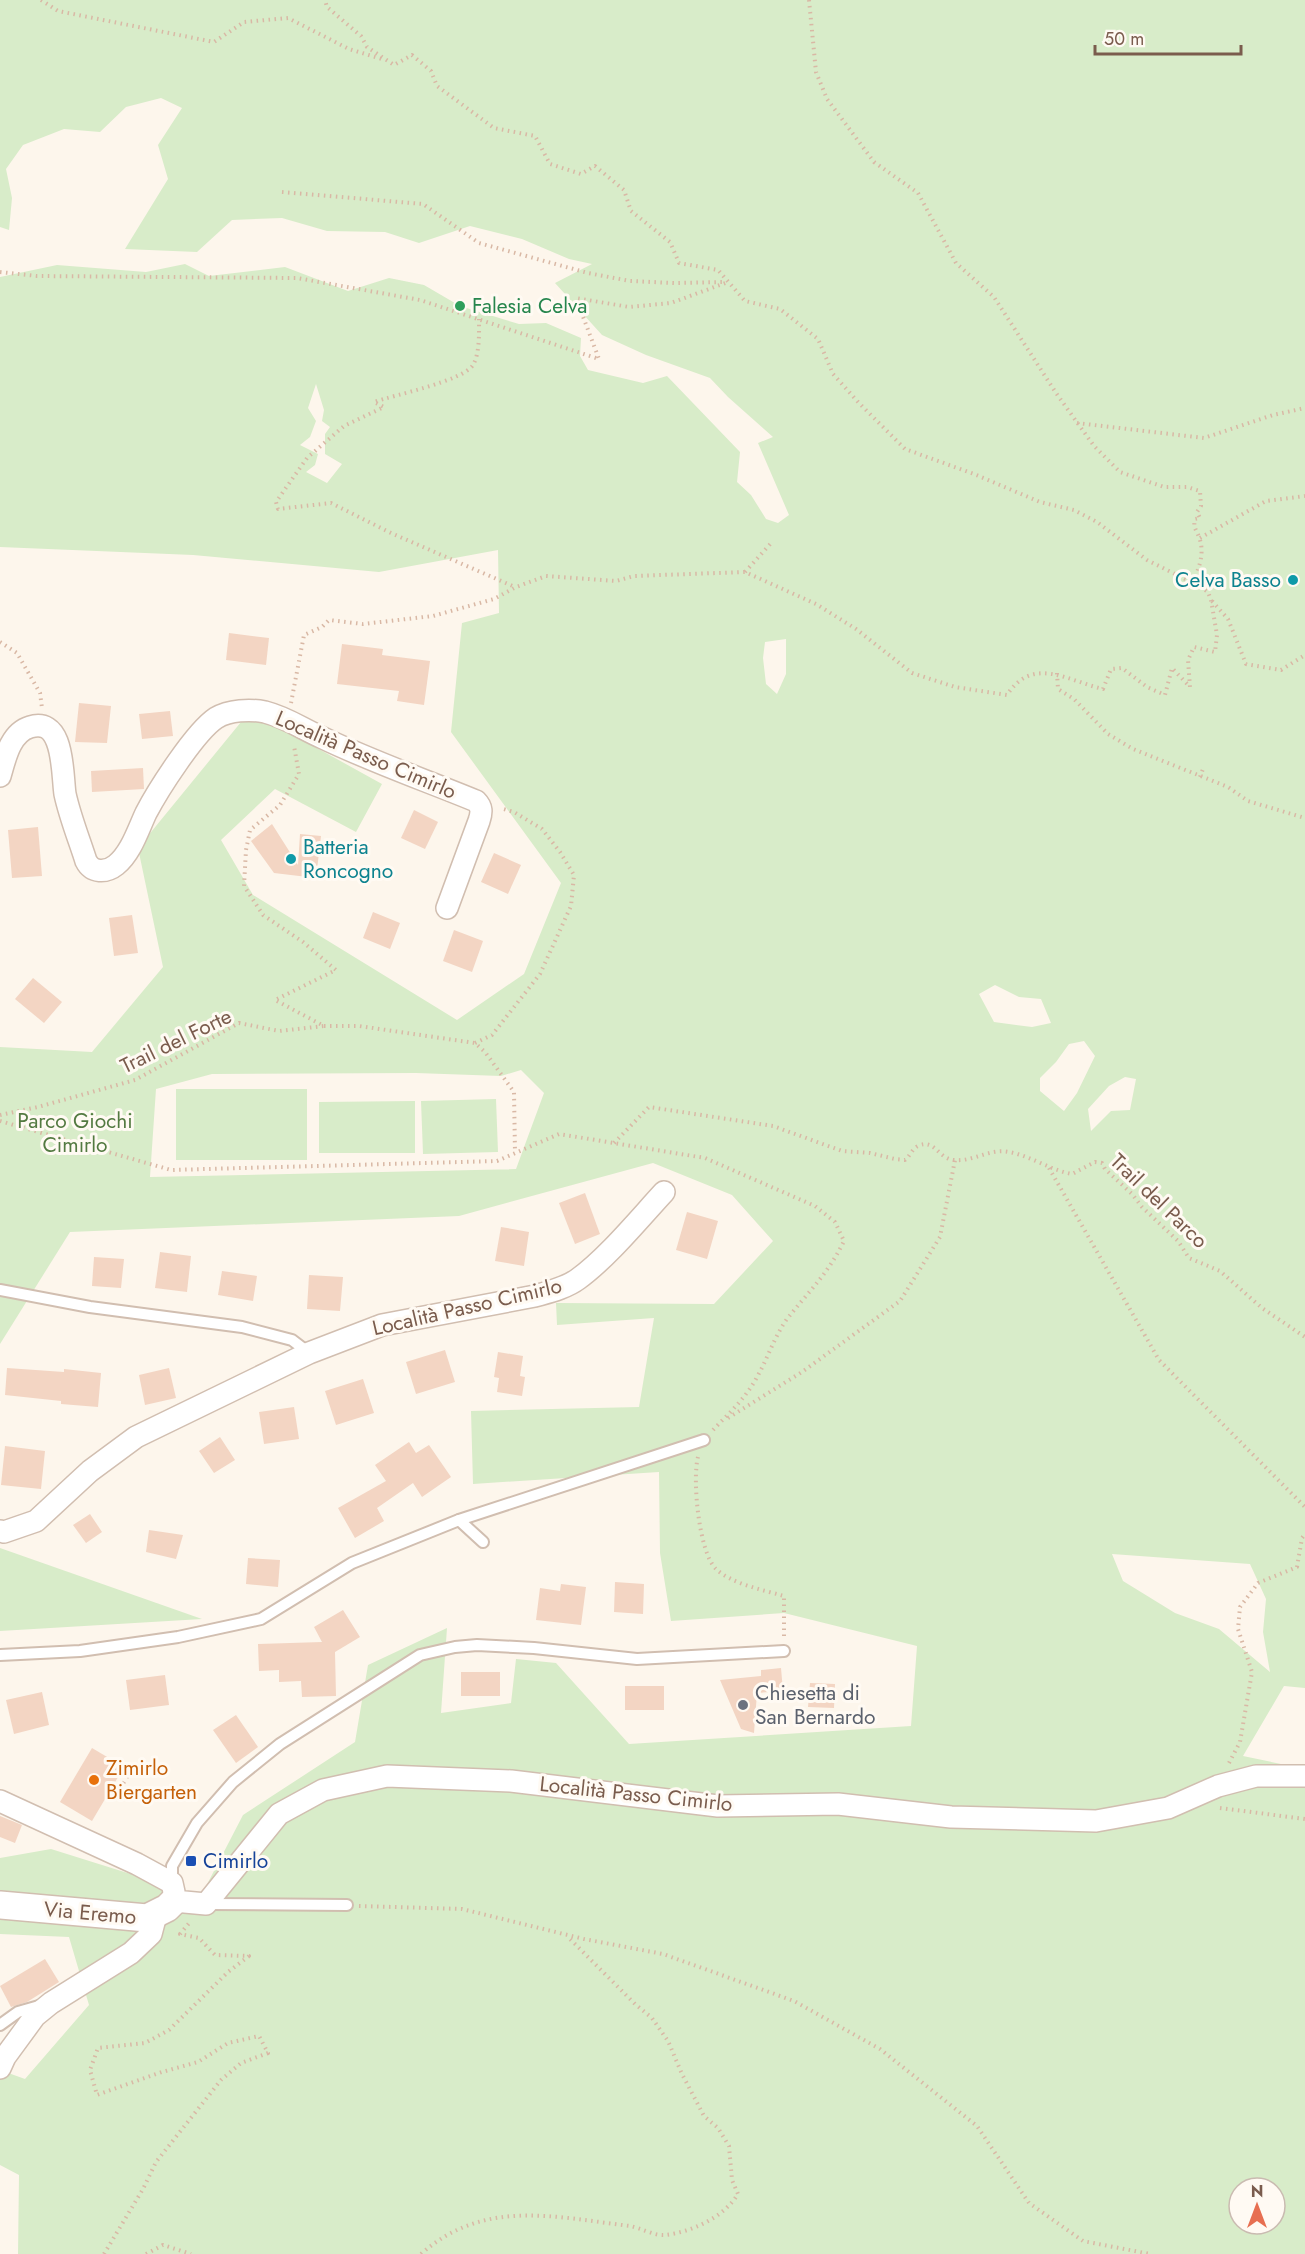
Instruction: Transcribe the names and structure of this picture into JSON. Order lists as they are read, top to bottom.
{
  "streets": {
    "street": ["Località Passo Cimirlo", "Via Eremo"],
    "path": ["Trail del Forte", "Trail del Parco"]
  },
  "parks": ["Parco Giochi Cimirlo"],
  "places": {
    "other": [
      "Falesia Celva",
      "Celva Basso",
      "Batteria Roncogno",
      "Chiesetta di San Bernardo",
      "Zimirlo Biergarten"
    ],
    "transit": ["Cimirlo"]
  },
  "scale_bar": "50 m",
  "north": "top"
}
